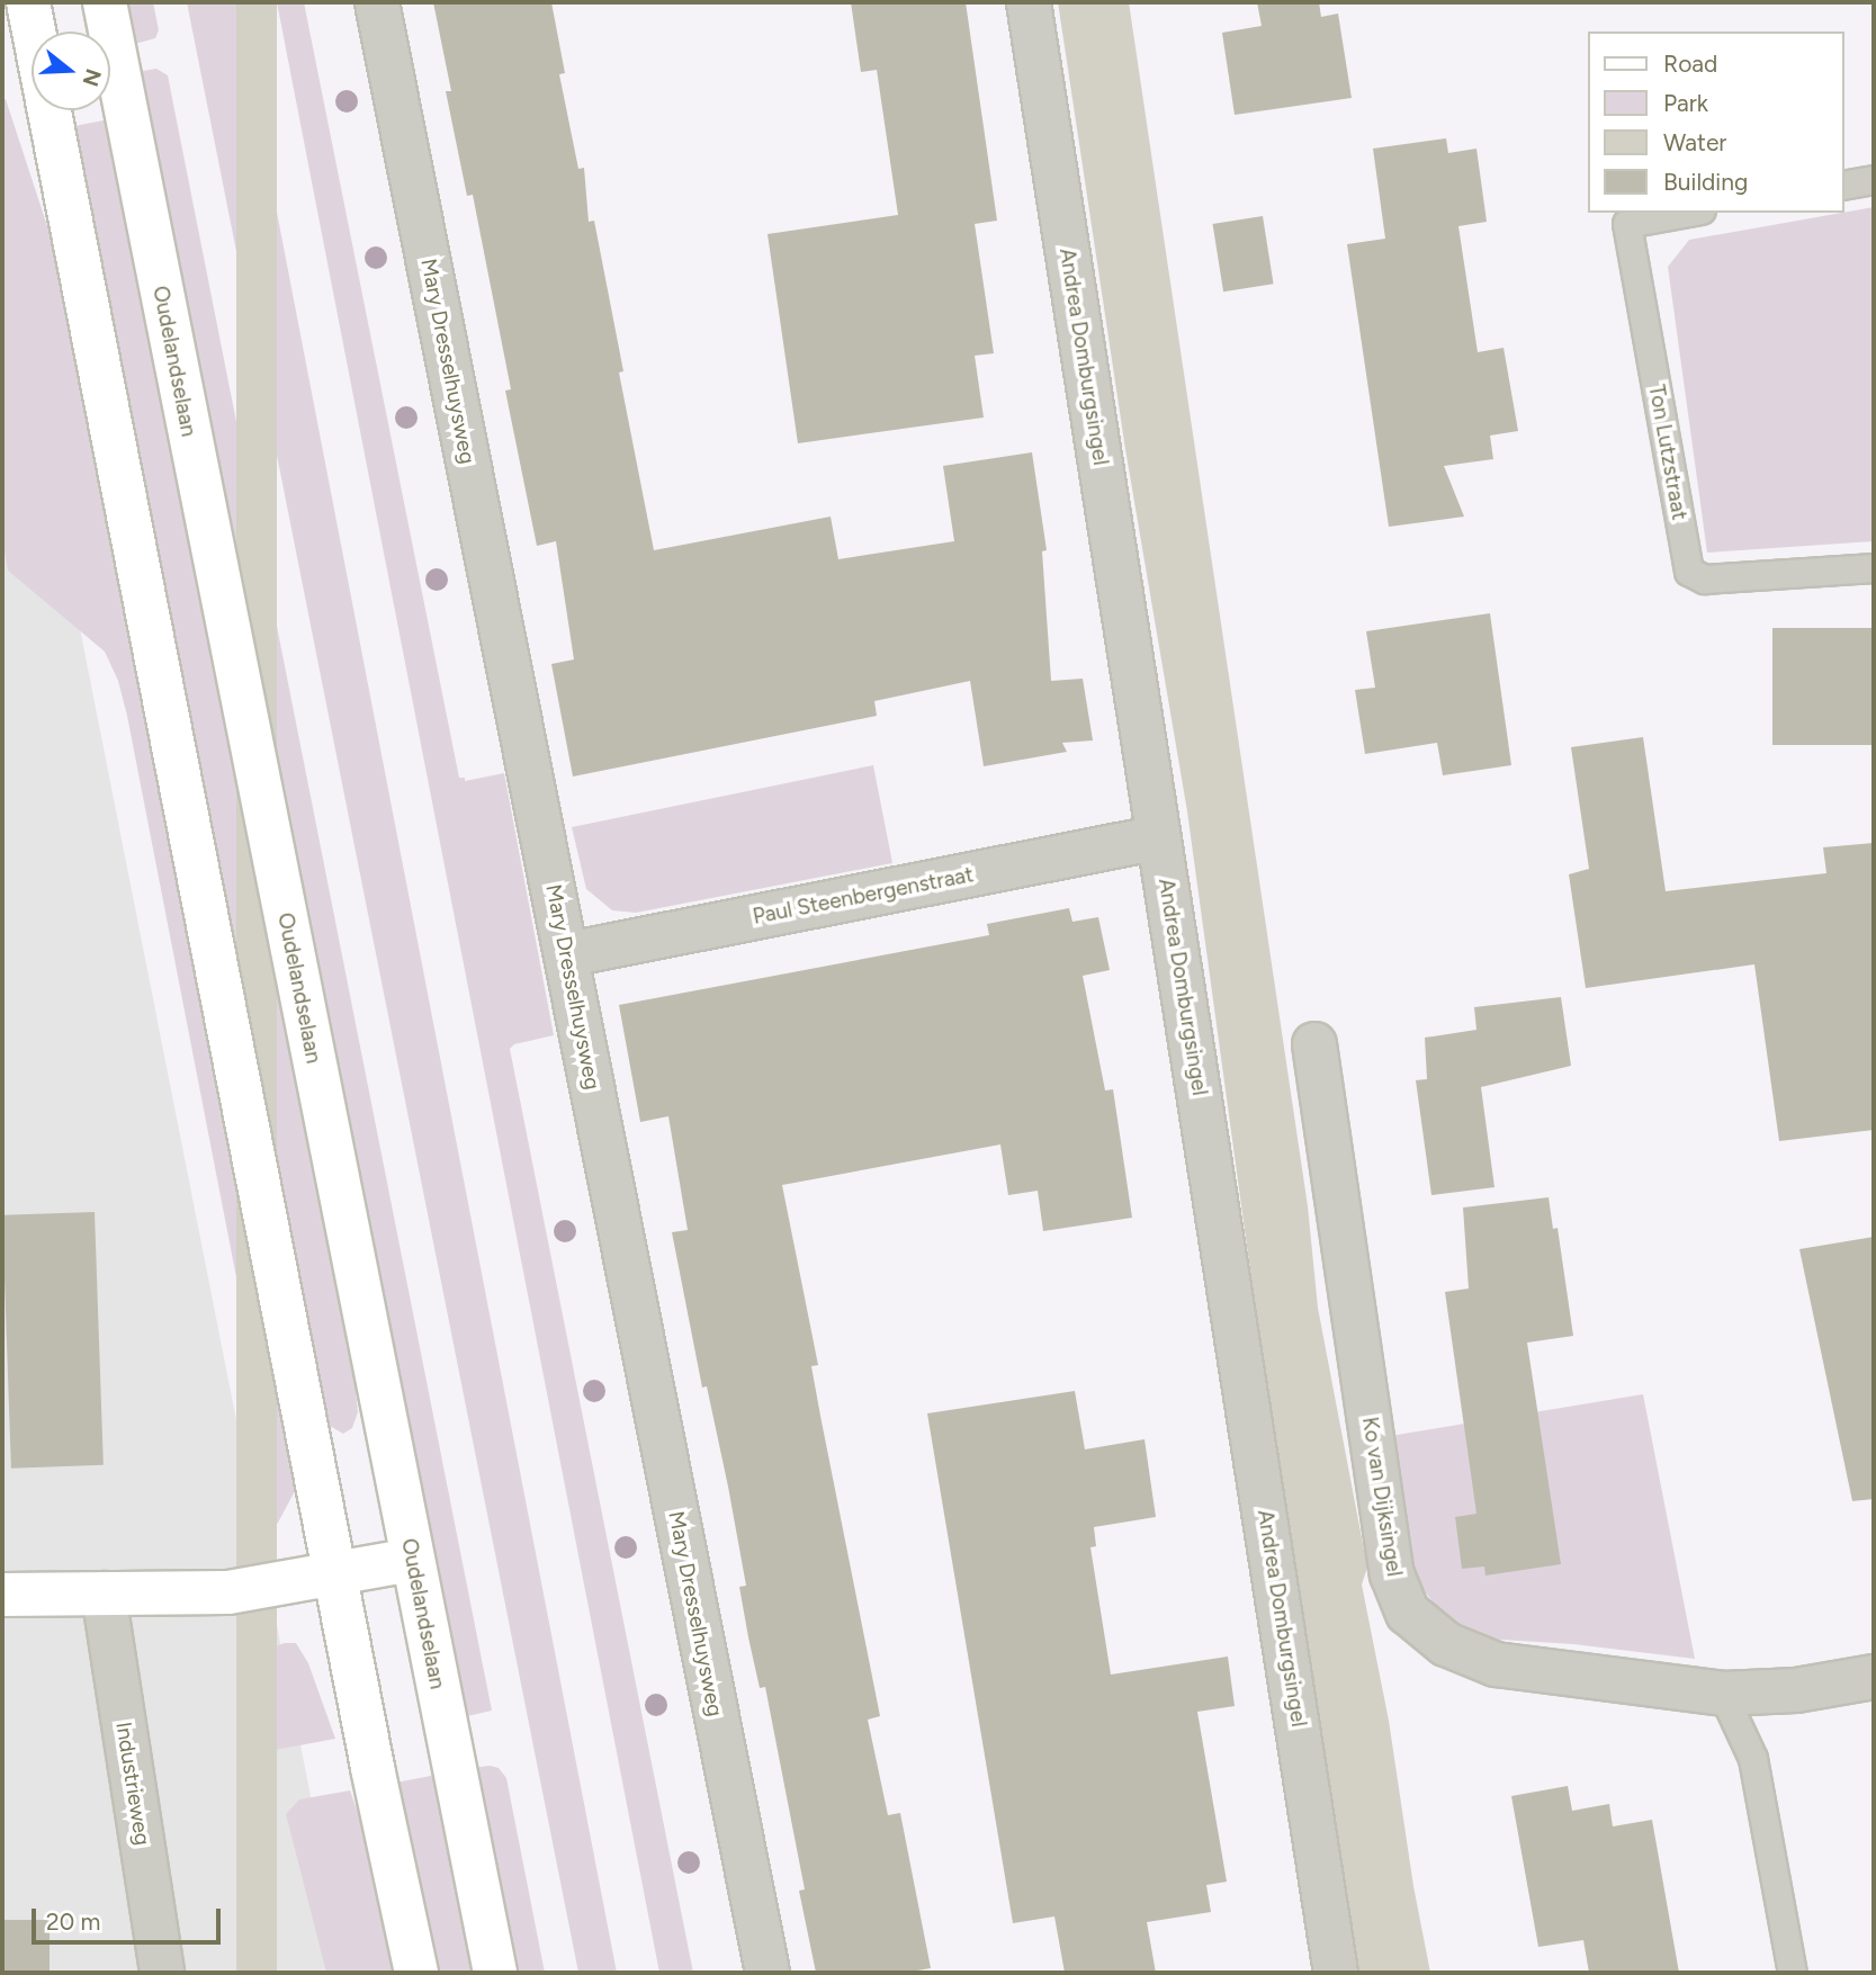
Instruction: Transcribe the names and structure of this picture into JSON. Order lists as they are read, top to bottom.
{
  "streets": {
    "main road": ["Oudelandselaan"],
    "street": [
      "Andrea Domburgsingel",
      "Mary Dresselhuysweg",
      "Paul Steenbergenstraat",
      "Ko van Dijksingel",
      "Industrieweg"
    ],
    "lane": ["Ton Lutzstraat"]
  },
  "crossings": [
    ["Andrea Domburgsingel", "Paul Steenbergenstraat"],
    ["Mary Dresselhuysweg", "Paul Steenbergenstraat"]
  ],
  "legend": [
    "Road",
    "Park",
    "Water",
    "Building"
  ],
  "scale_bar": "20 m",
  "north": "right"
}
